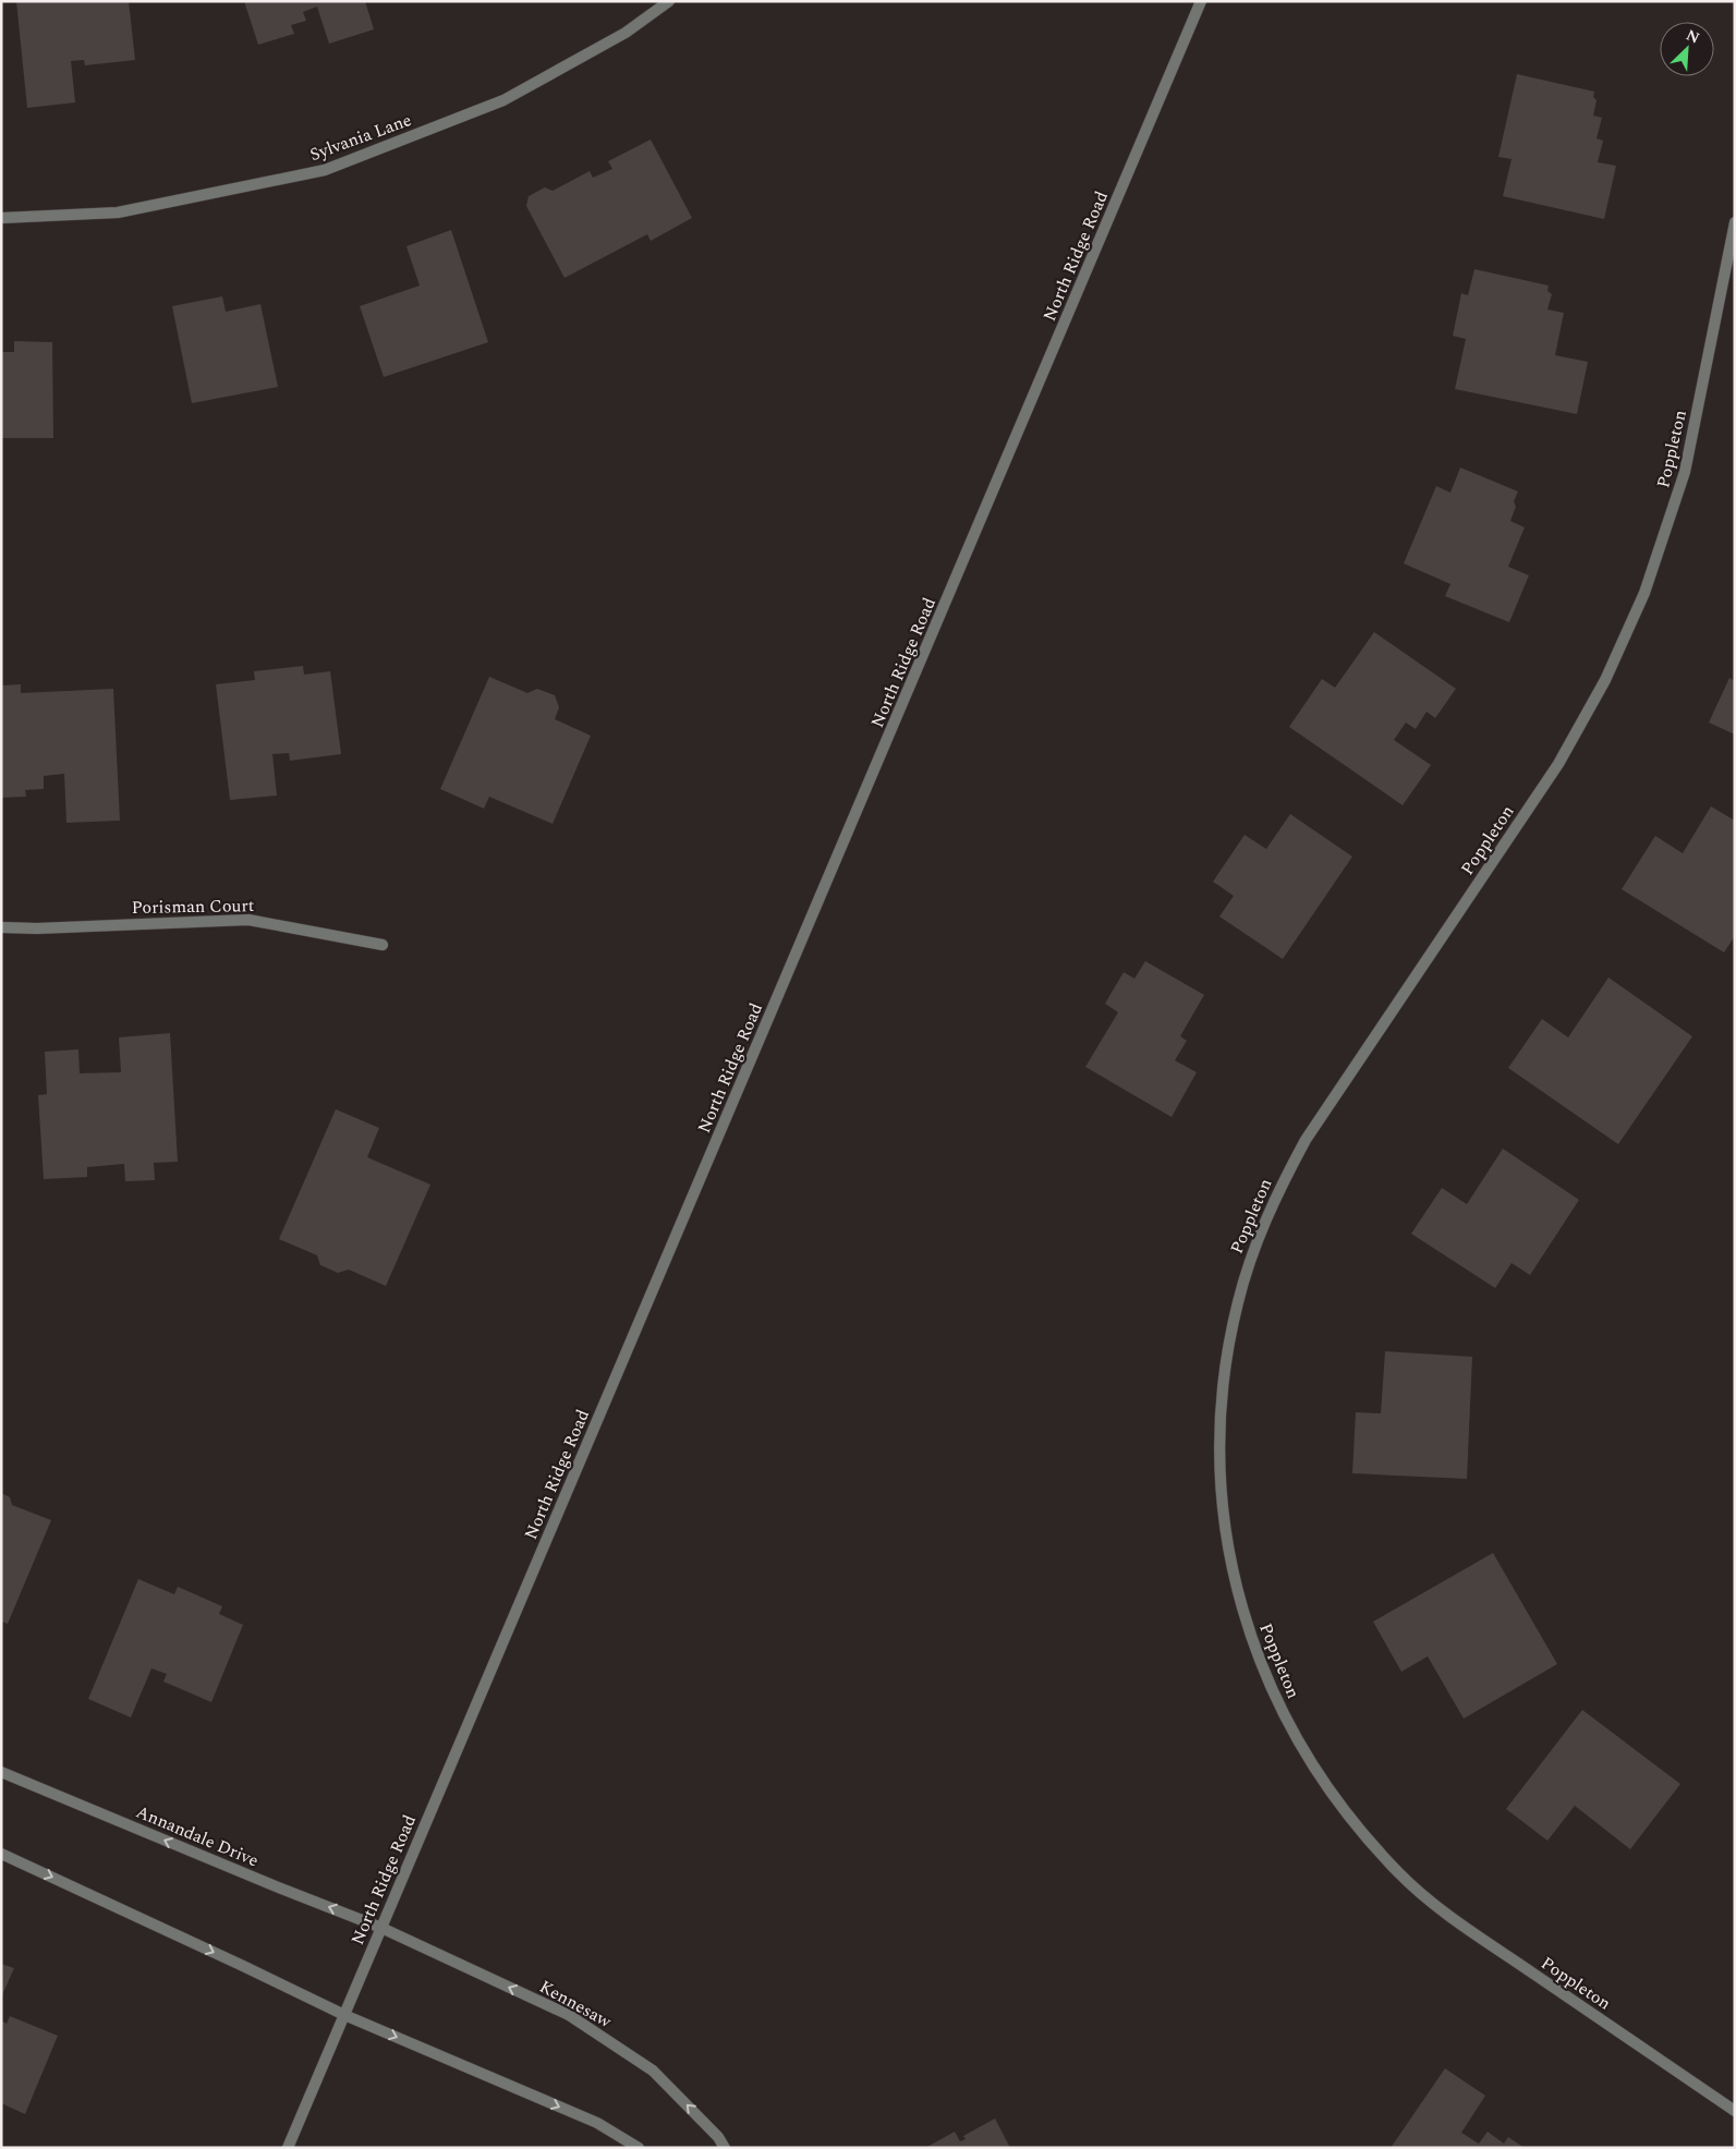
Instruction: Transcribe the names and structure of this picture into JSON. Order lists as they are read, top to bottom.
{
  "streets": {
    "street": [
      "Sylvania Lane",
      "North Ridge Road",
      "Poppleton",
      "Porisman Court",
      "Annandale Drive",
      "Kennesaw"
    ]
  },
  "crossings": [
    ["North Ridge Road", "Annandale Drive"],
    ["North Ridge Road", "Kennesaw"],
    ["Annandale Drive", "Kennesaw"]
  ],
  "north": "top right"
}
